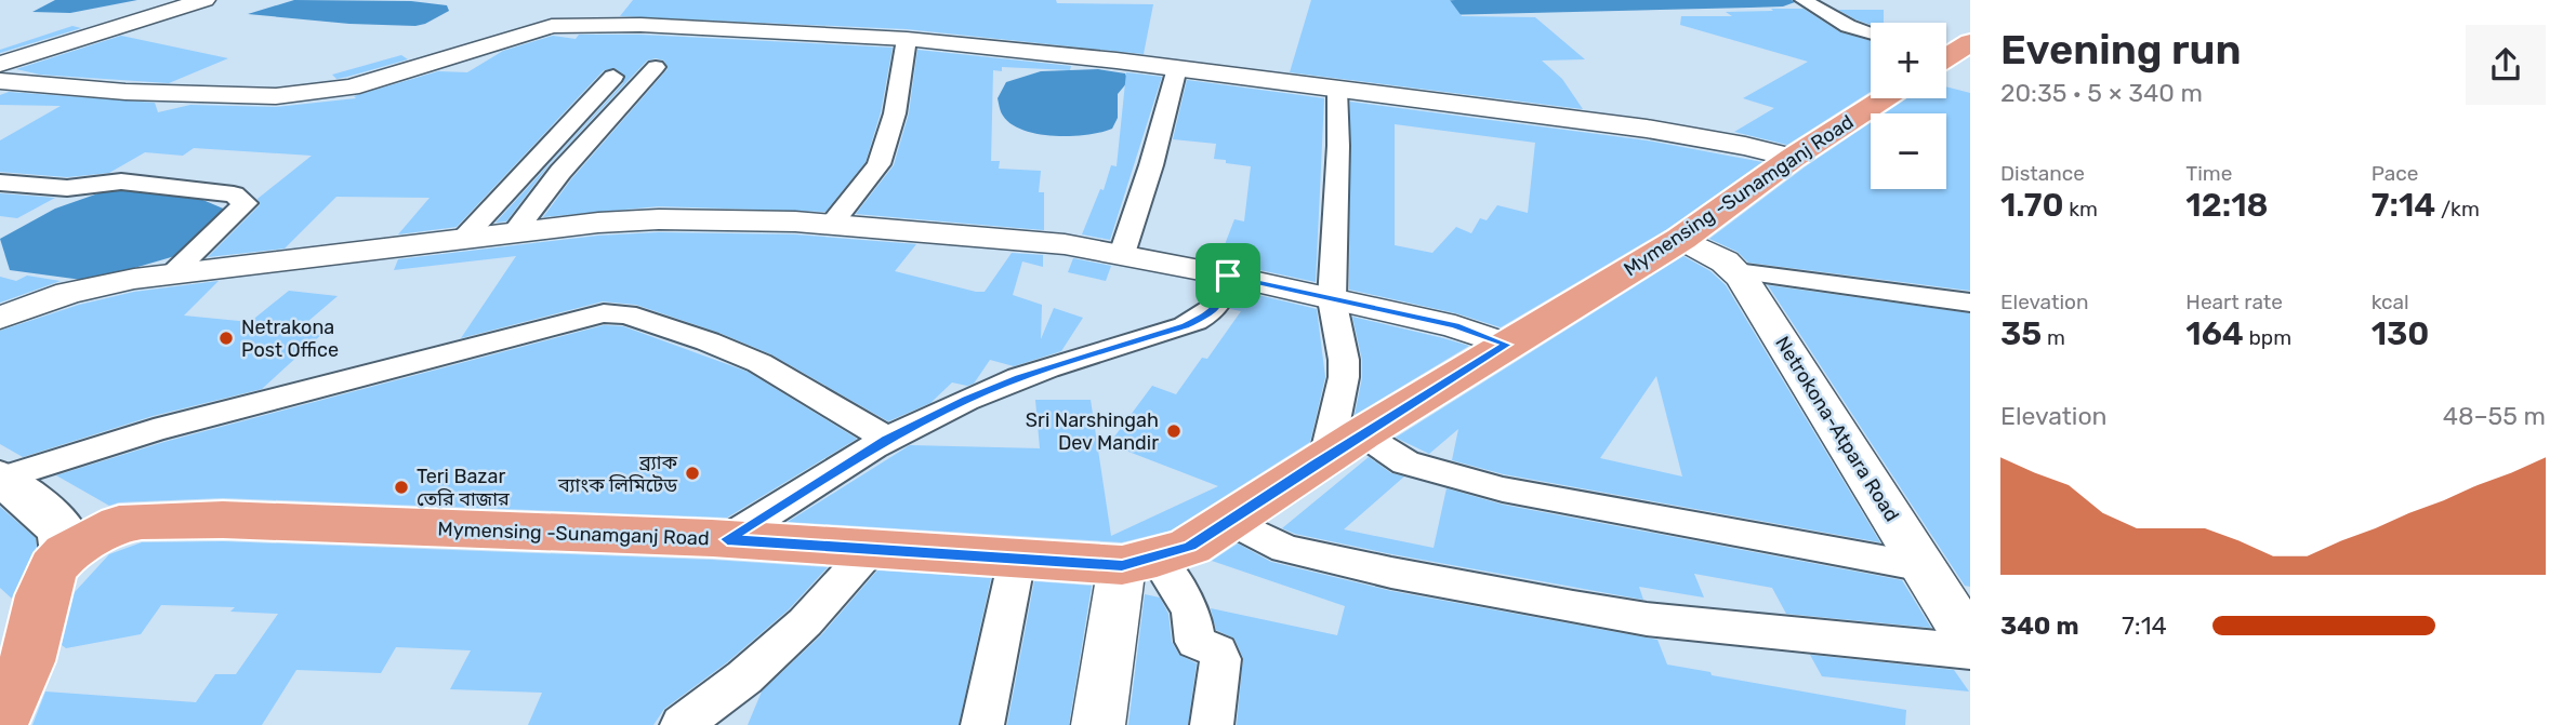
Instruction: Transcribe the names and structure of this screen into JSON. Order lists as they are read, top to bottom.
{
  "streets": {
    "main road": ["Mymensing -Sunamganj Road"],
    "street": ["Netrokona-Atpara Road"]
  },
  "crossings": [
    ["Mymensing -Sunamganj Road", "Netrokona-Atpara Road"]
  ],
  "places": [
    "Netrakona Post Office",
    "Sri Narshingah Dev Mandir",
    "ব্র্যাক ব্যাংক লিমিটেড",
    "Teri Bazar তেরি বাজার"
  ],
  "page": {
    "heading": ["Evening run", "20:35 · 5 × 340 m"],
    "map_buttons": ["+", "−"],
    "stats": [
      ["Distance", "1.70 km"],
      ["Time", "12:18"],
      ["Pace", "7:14 /km"],
      ["Elevation", "35 m"],
      ["Heart rate", "164 bpm"],
      ["kcal", "130"]
    ],
    "chart": ["Elevation", "48–55 m"],
    "list": [
      {
        "name": "340 m",
        "note": "7:14"
      }
    ]
  }
}
